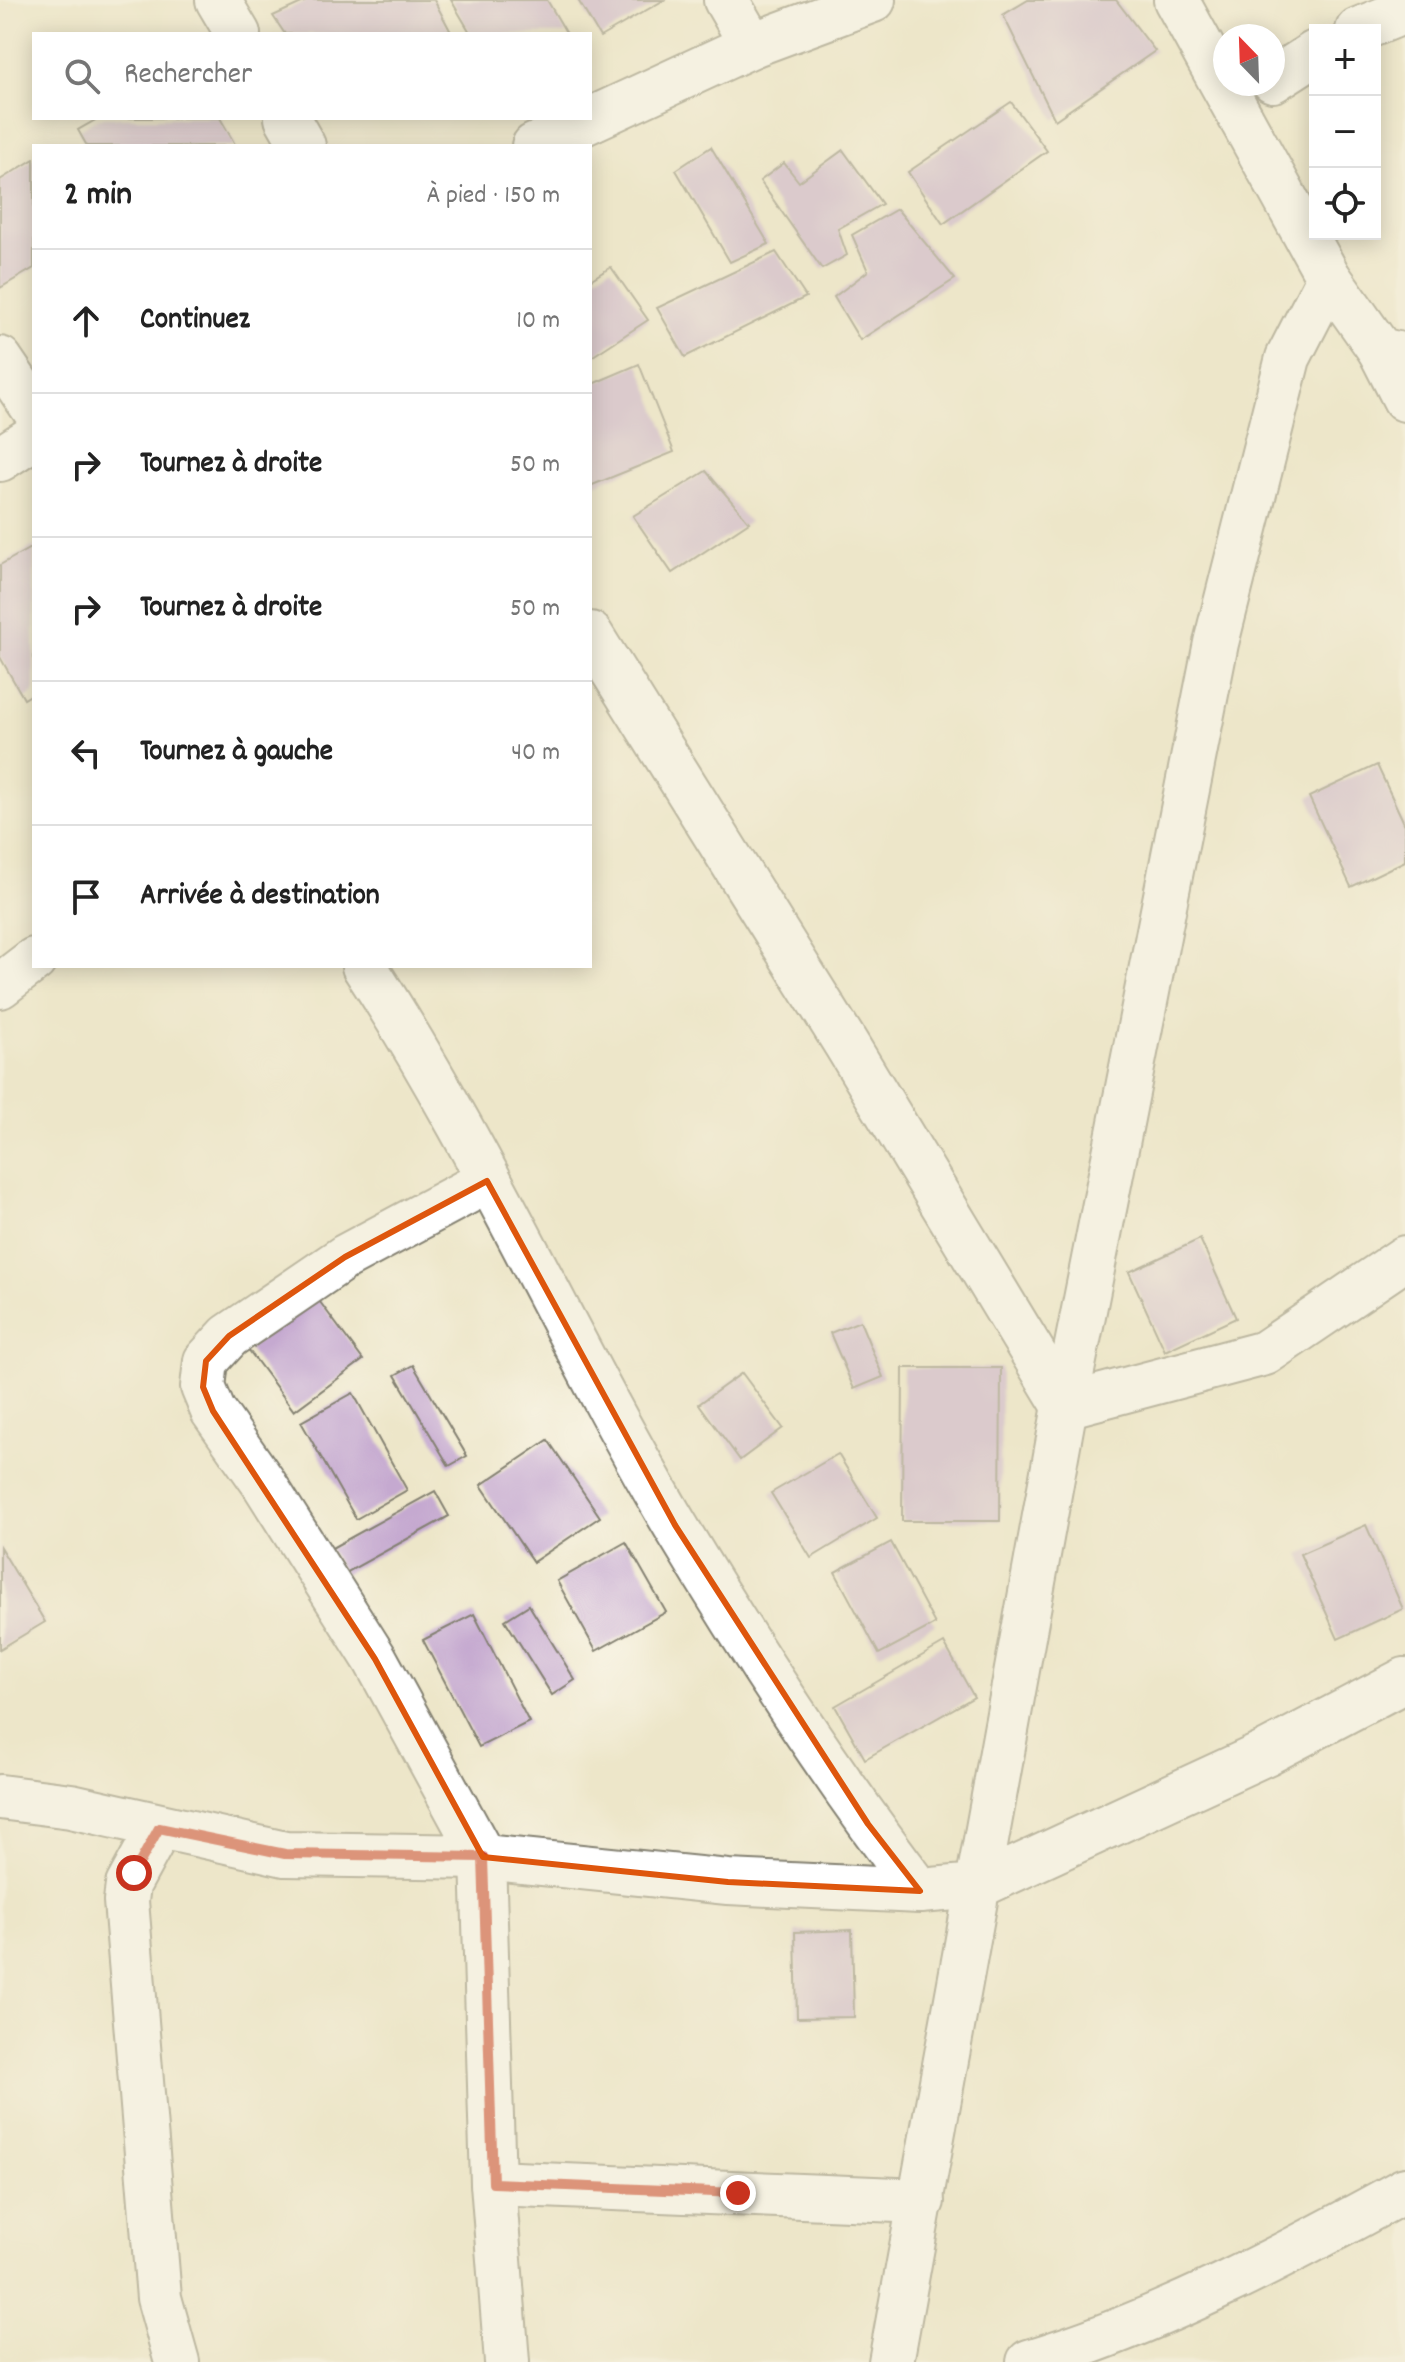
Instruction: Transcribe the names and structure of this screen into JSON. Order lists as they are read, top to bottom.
{
  "north": "top left",
  "page": {
    "map_buttons": ["+", "−"],
    "search": "Rechercher",
    "heading": ["2 min", "À pied · 150 m"],
    "list": [
      ["Continuez", "10 m"],
      ["Tournez à droite", "50 m"],
      ["Tournez à droite", "50 m"],
      ["Tournez à gauche", "40 m"],
      "Arrivée à destination"
    ]
  }
}
